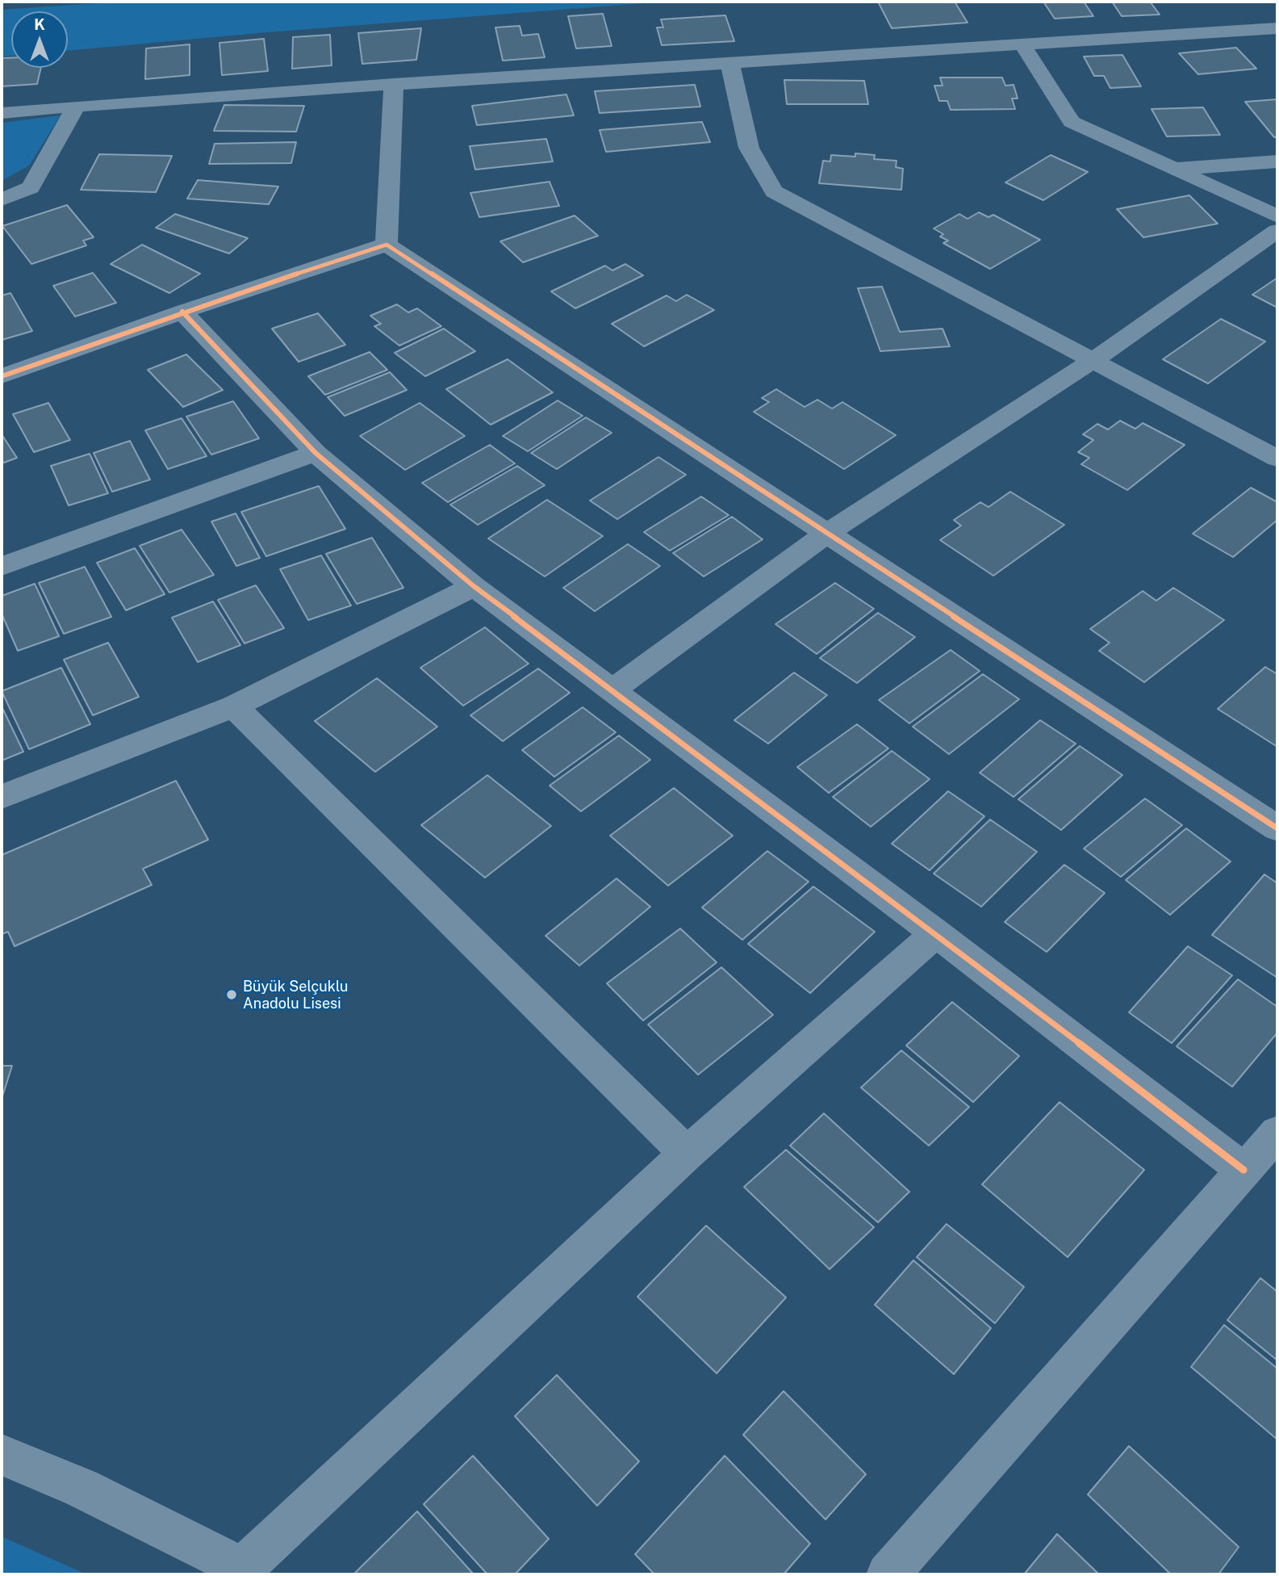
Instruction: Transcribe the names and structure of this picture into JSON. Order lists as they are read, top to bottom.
{
  "places": ["Büyük Selçuklu Anadolu Lisesi"],
  "north": "top"
}
